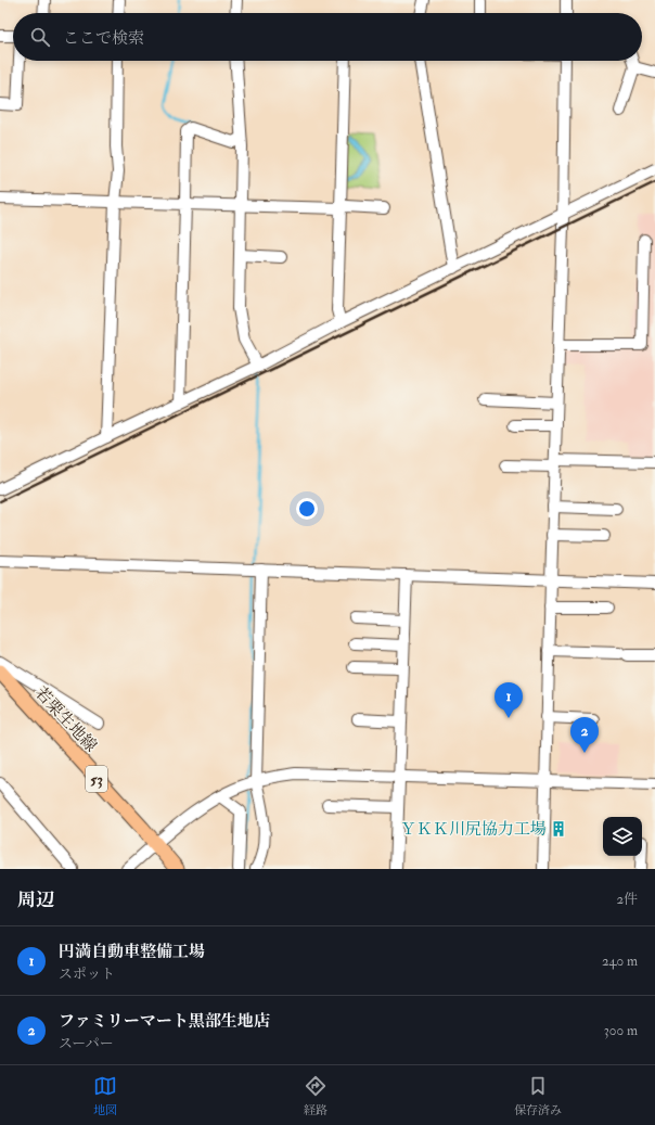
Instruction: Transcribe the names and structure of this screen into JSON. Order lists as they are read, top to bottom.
{
  "streets": {
    "main road": ["若栗生地線", "53"]
  },
  "places": {
    "building": ["ＹＫＫ川尻協力工場"]
  },
  "page": {
    "search": "ここで検索",
    "pins": ["1", "2"],
    "heading": ["周辺", "2件"],
    "list": [
      {
        "mark": "1",
        "name": "円満自動車整備工場",
        "note": "スポット",
        "value": "240 m"
      },
      {
        "mark": "2",
        "name": "ファミリーマート黒部生地店",
        "note": "スーパー",
        "value": "300 m"
      }
    ],
    "nav": ["地図", "経路", "保存済み"]
  }
}
